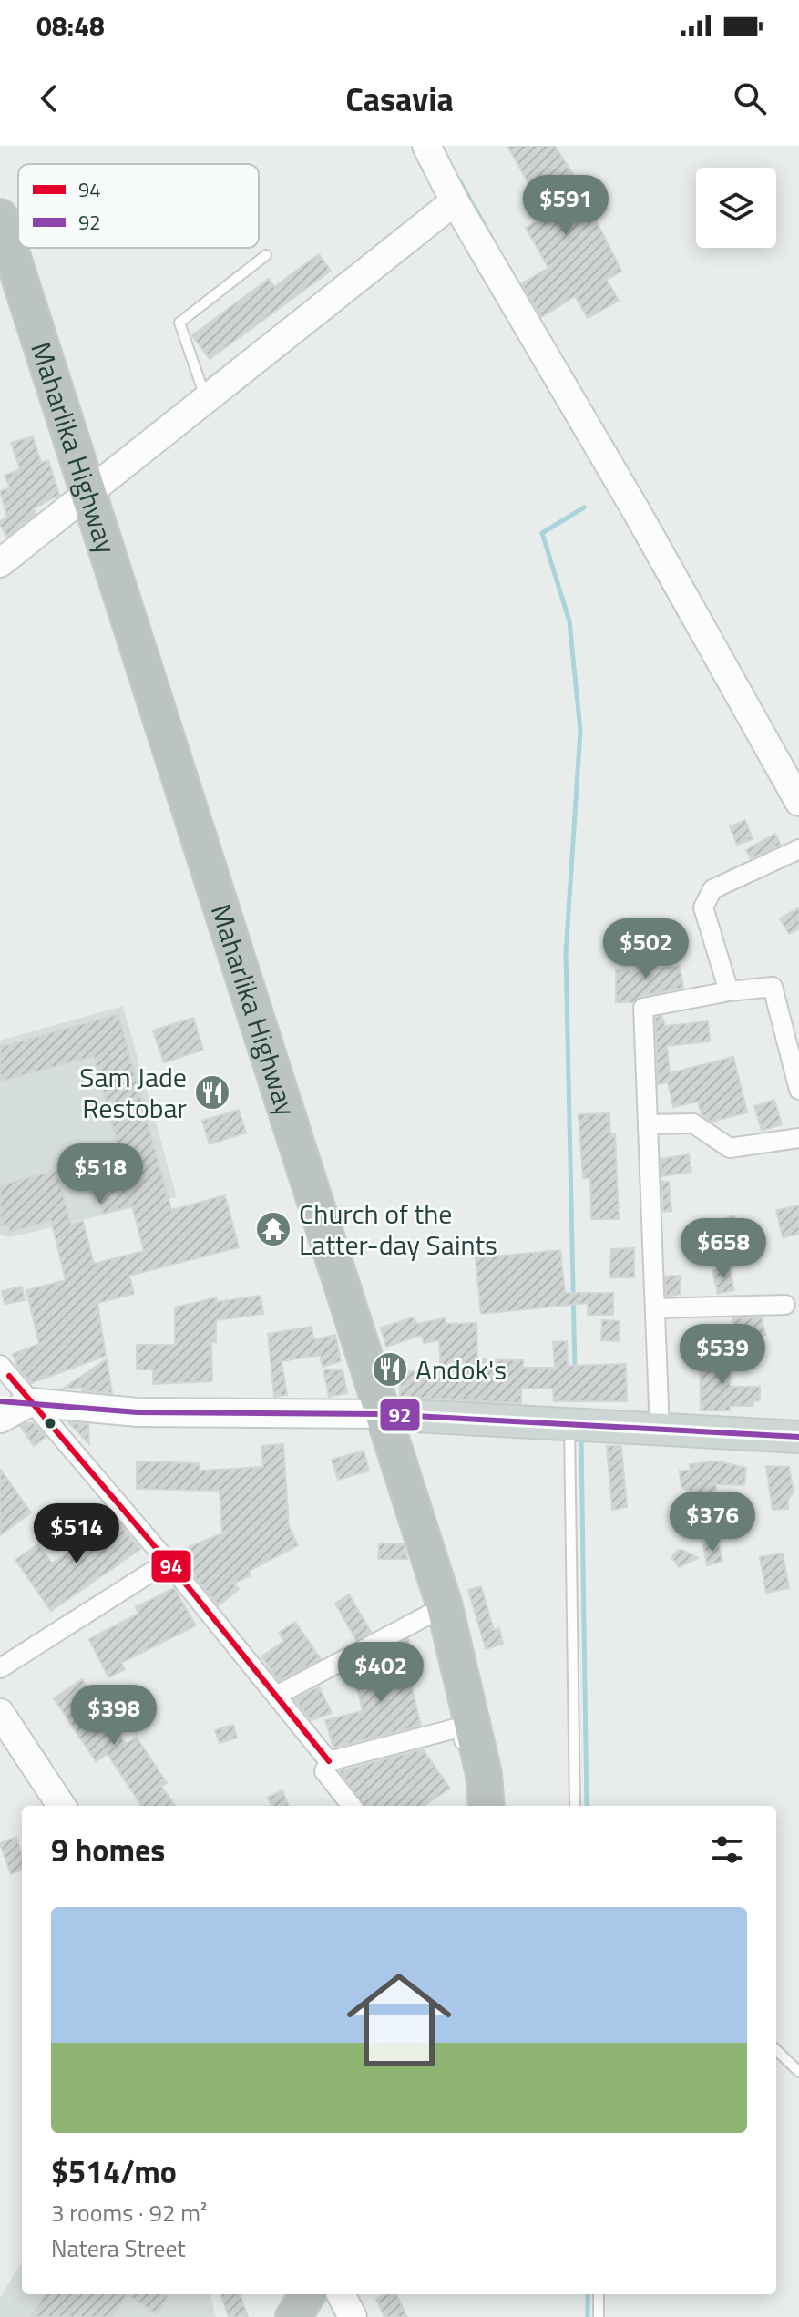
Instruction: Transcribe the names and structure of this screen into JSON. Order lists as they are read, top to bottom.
{
  "streets": {
    "highway": ["Maharlika Highway"]
  },
  "places": {
    "restaurant": ["Sam Jade Restobar", "Andok's"],
    "temple": ["Church of the Latter-day Saints"]
  },
  "lines": ["transit line 94", "transit line 92"],
  "legend": ["94", "92"],
  "page": {
    "status": "08:48",
    "header": "Casavia",
    "price": [
      "$591",
      "$502",
      "$518",
      "$658",
      "$539",
      "$376",
      "$514",
      "$402",
      "$398"
    ],
    "heading": "9 homes",
    "list": [
      {
        "name": "$514/mo",
        "note": "3 rooms · 92 m² · Natera Street"
      }
    ]
  }
}
